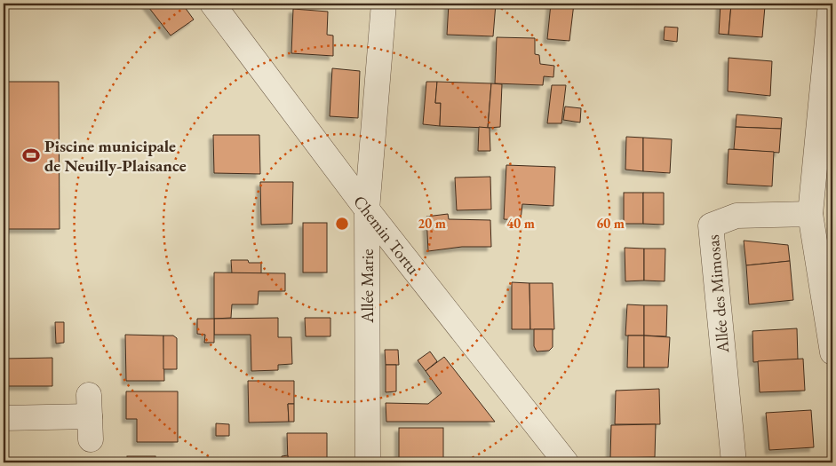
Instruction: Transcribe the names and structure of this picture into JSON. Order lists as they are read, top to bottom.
{
  "streets": {
    "street": ["Chemin Tortu", "Allée Marie", "Allée des Mimosas"]
  },
  "crossings": [
    ["Chemin Tortu", "Allée Marie"]
  ],
  "places": {
    "sports": ["Piscine municipale de Neuilly-Plaisance"]
  },
  "rings": ["20 m", "40 m", "60 m"]
}
